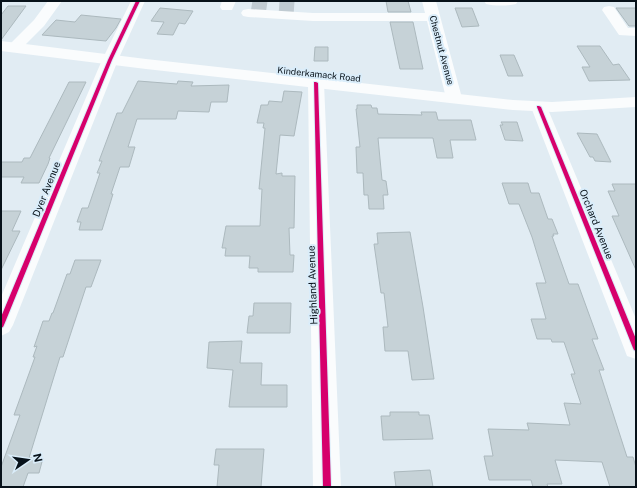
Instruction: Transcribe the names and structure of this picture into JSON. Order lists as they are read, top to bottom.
{
  "streets": {
    "main road": ["Kinderkamack Road"],
    "street": [
      "Chestnut Avenue",
      "Dyer Avenue",
      "Orchard Avenue",
      "Highland Avenue"
    ]
  },
  "crossings": [
    ["Chestnut Avenue", "Kinderkamack Road"],
    ["Kinderkamack Road", "Dyer Avenue"],
    ["Kinderkamack Road", "Orchard Avenue"],
    ["Kinderkamack Road", "Highland Avenue"]
  ],
  "north": "right"
}
